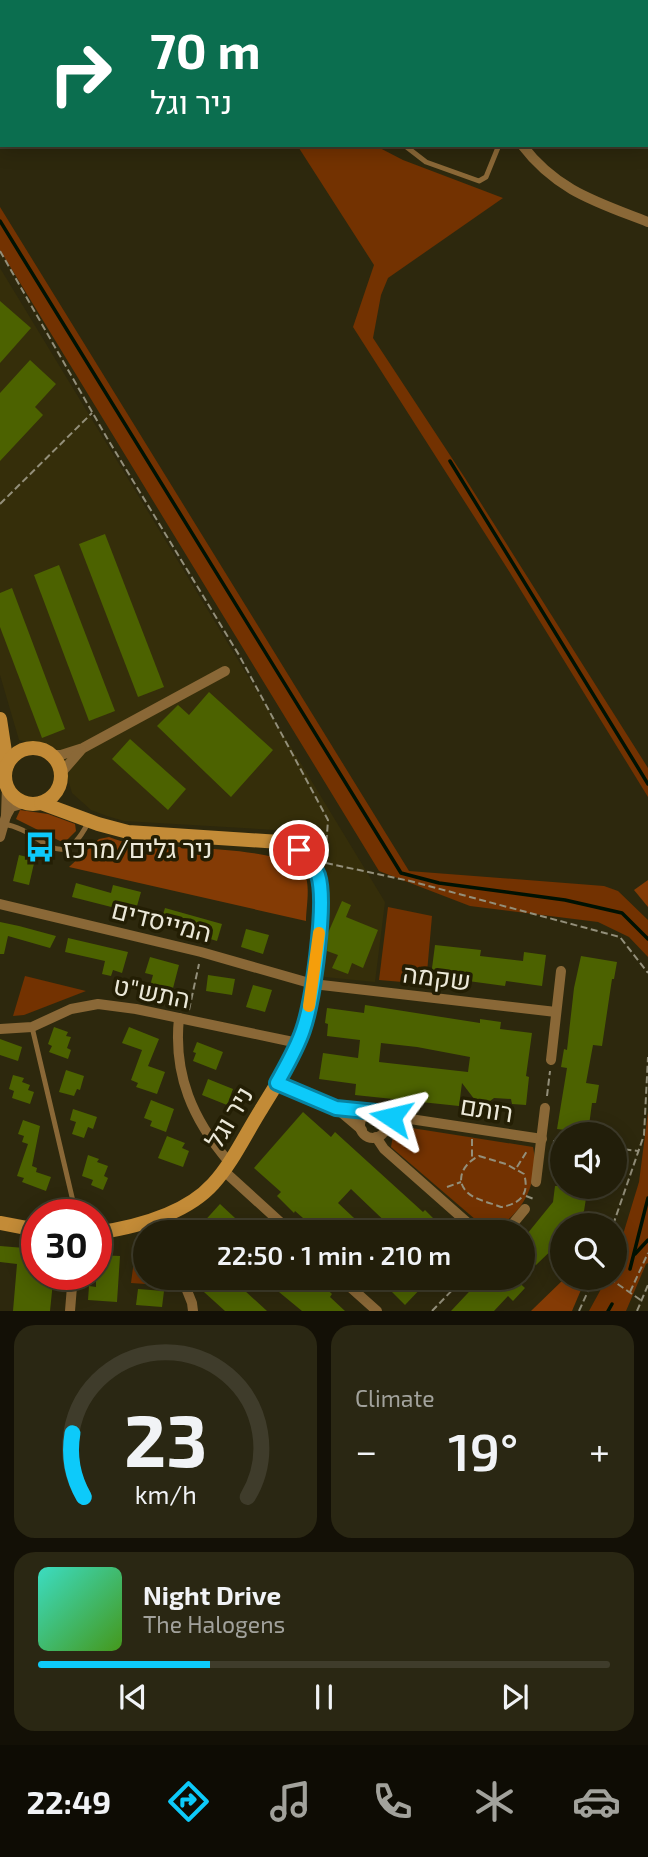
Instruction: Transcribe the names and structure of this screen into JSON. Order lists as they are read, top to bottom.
{
  "streets": {
    "street": [
      "המייסדים",
      "שקמה",
      "התש\"ט",
      "רותם",
      "ניר וגל"
    ]
  },
  "crossings": [
    ["המייסדים", "שקמה"],
    ["המייסדים", "ניר וגל"],
    ["שקמה", "ניר וגל"],
    ["התש\"ט", "ניר וגל"]
  ],
  "places": {
    "bus stop": ["ניר גלים/מרכז"]
  },
  "page": {
    "turn": ["70 m", "ניר וגל"],
    "limit": "30",
    "trip": "22:50 · 1 min · 210 m",
    "tile": "Climate",
    "heat": ["−", "19°", "+"],
    "song": ["Night Drive", "The Halogens"],
    "tabs": "22:49",
    "gauge": ["23", "km/h"]
  }
}
